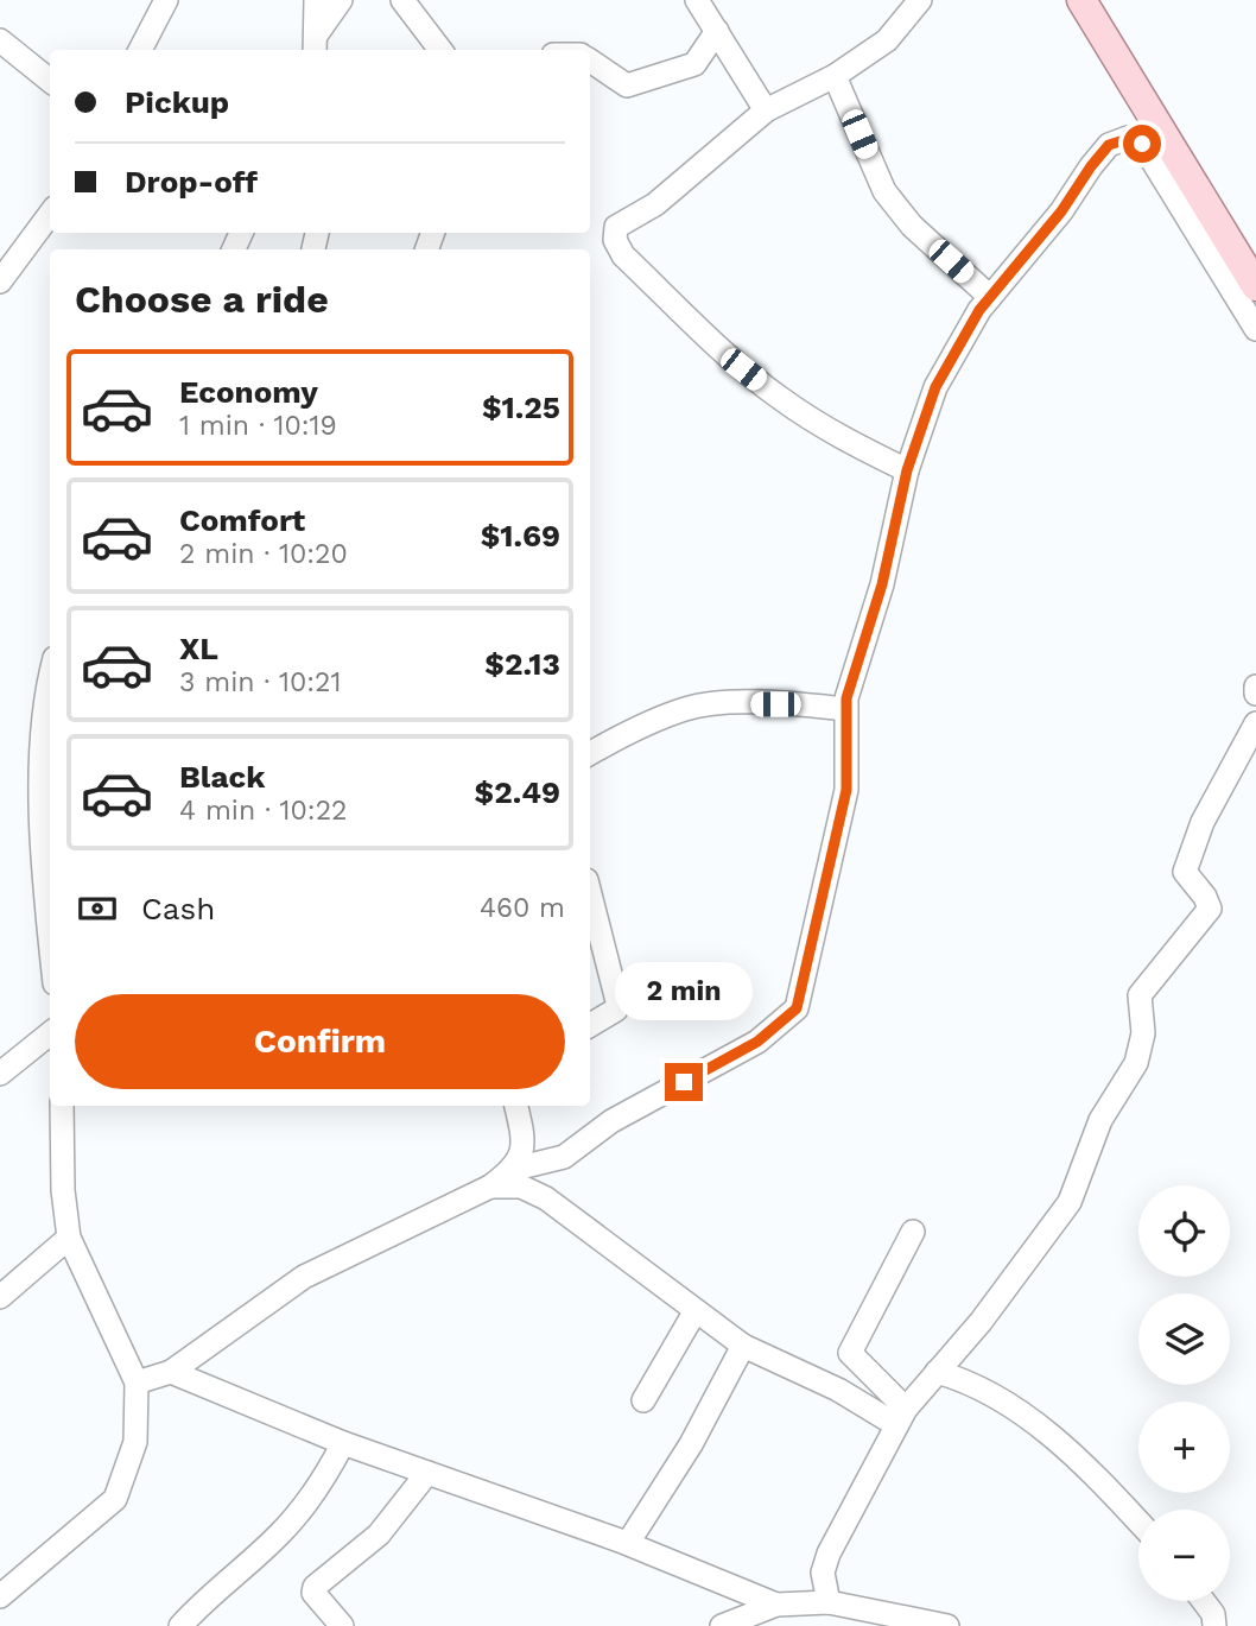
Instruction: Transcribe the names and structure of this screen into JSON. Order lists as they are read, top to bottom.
{
  "page": {
    "banner": ["Pickup", "Drop-off"],
    "heading": "Choose a ride",
    "list": [
      {
        "name": "Economy",
        "note": "1 min · 10:19",
        "value": "$1.25"
      },
      {
        "name": "Comfort",
        "note": "2 min · 10:20",
        "value": "$1.69"
      },
      {
        "name": "XL",
        "note": "3 min · 10:21",
        "value": "$2.13"
      },
      {
        "name": "Black",
        "note": "4 min · 10:22",
        "value": "$2.49"
      }
    ],
    "pay": ["Cash", "460 m"],
    "bubble": "2 min",
    "buttons": "Confirm",
    "map_buttons": ["+", "−"]
  }
}
